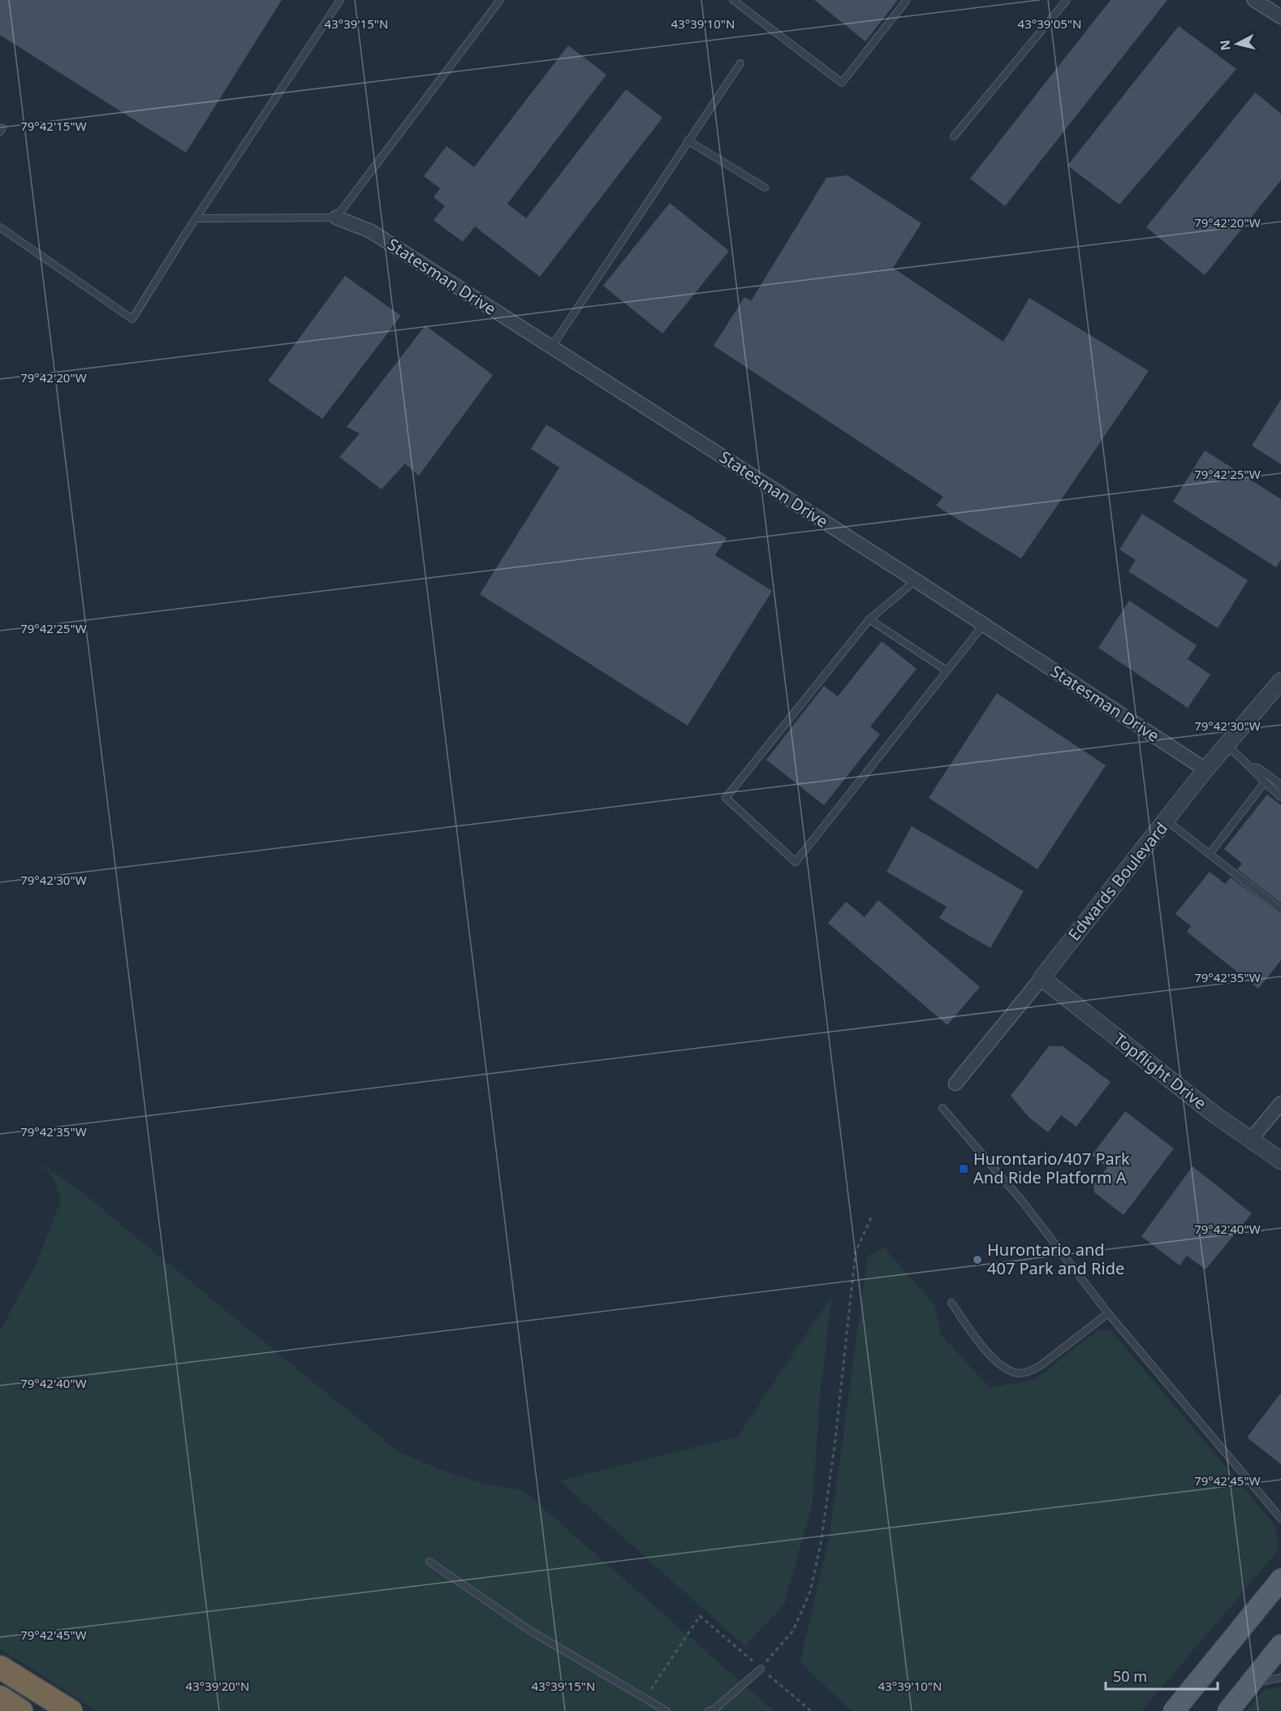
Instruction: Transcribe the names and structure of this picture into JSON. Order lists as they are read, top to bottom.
{
  "streets": {
    "street": ["Statesman Drive", "Edwards Boulevard", "Topflight Drive"]
  },
  "crossings": [
    ["Statesman Drive", "Edwards Boulevard"],
    ["Edwards Boulevard", "Topflight Drive"]
  ],
  "places": {
    "transit": ["Hurontario/407 Park And Ride Platform A"],
    "other": ["Hurontario and 407 Park and Ride"]
  },
  "scale_bar": "50 m",
  "north": "left",
  "coordinates": [
    "43°39'15\"N",
    "43°39'10\"N",
    "43°39'05\"N",
    "79°42'15\"W",
    "79°42'20\"W",
    "79°42'25\"W",
    "79°42'30\"W",
    "79°42'35\"W",
    "79°42'40\"W",
    "79°42'45\"W",
    "43°39'20\"N"
  ]
}
